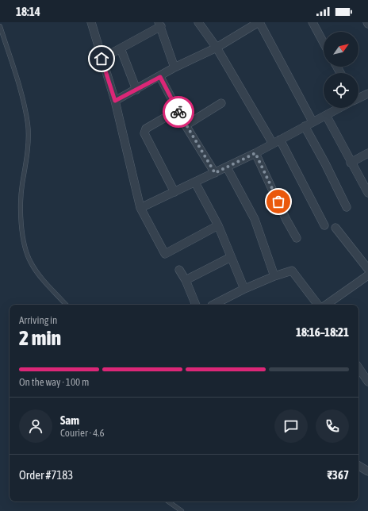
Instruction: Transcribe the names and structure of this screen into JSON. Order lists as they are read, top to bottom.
{
  "north": "top right",
  "page": {
    "status": "18:14",
    "heading": ["2 min", "Arriving in", "18:16–18:21"],
    "panel": [
      "Sam",
      "Courier · 4.6",
      "Order #7183",
      "₹367"
    ],
    "bar": "On the way · 100 m"
  }
}
